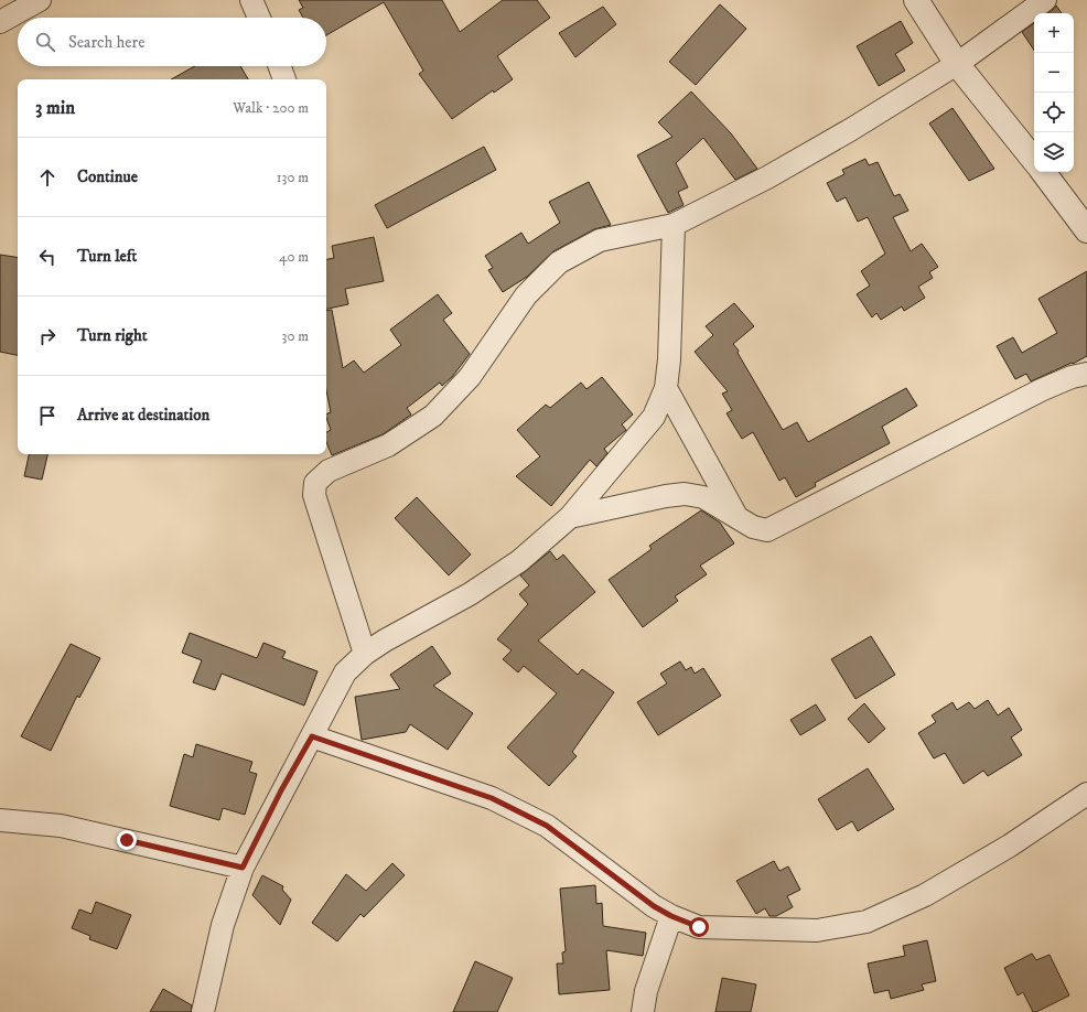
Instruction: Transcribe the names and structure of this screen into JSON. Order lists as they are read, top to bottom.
{
  "page": {
    "map_buttons": ["+", "−"],
    "search": "Search here",
    "heading": ["3 min", "Walk · 200 m"],
    "list": [
      ["Continue", "130 m"],
      ["Turn left", "40 m"],
      ["Turn right", "30 m"],
      "Arrive at destination"
    ]
  }
}
